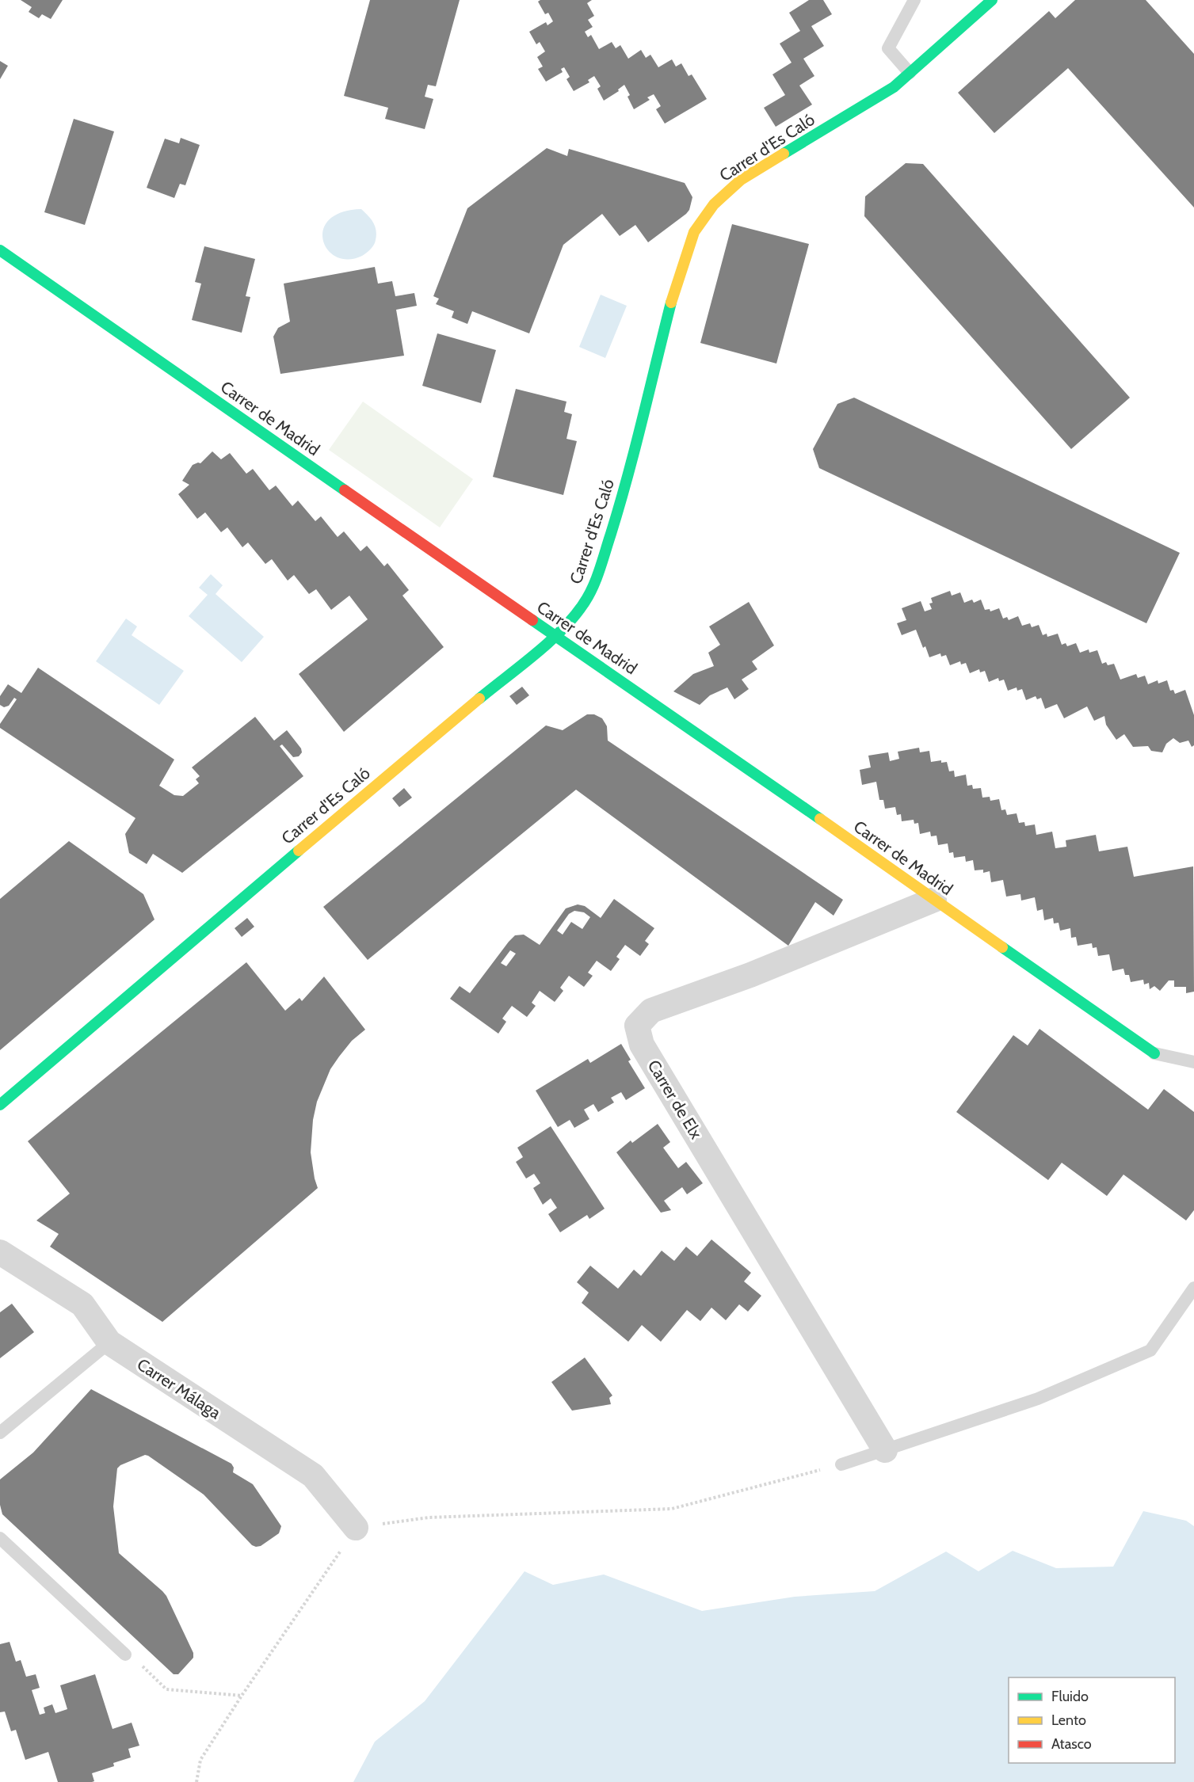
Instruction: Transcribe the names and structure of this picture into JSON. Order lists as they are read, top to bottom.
{
  "streets": {
    "street": [
      "Carrer d'Es Caló",
      "Carrer de Madrid",
      "Carrer de Elx",
      "Carrer Málaga"
    ]
  },
  "crossings": [
    ["Carrer d'Es Caló", "Carrer de Madrid"],
    ["Carrer de Madrid", "Carrer de Elx"]
  ],
  "legend": ["Fluido", "Lento", "Atasco"]
}
